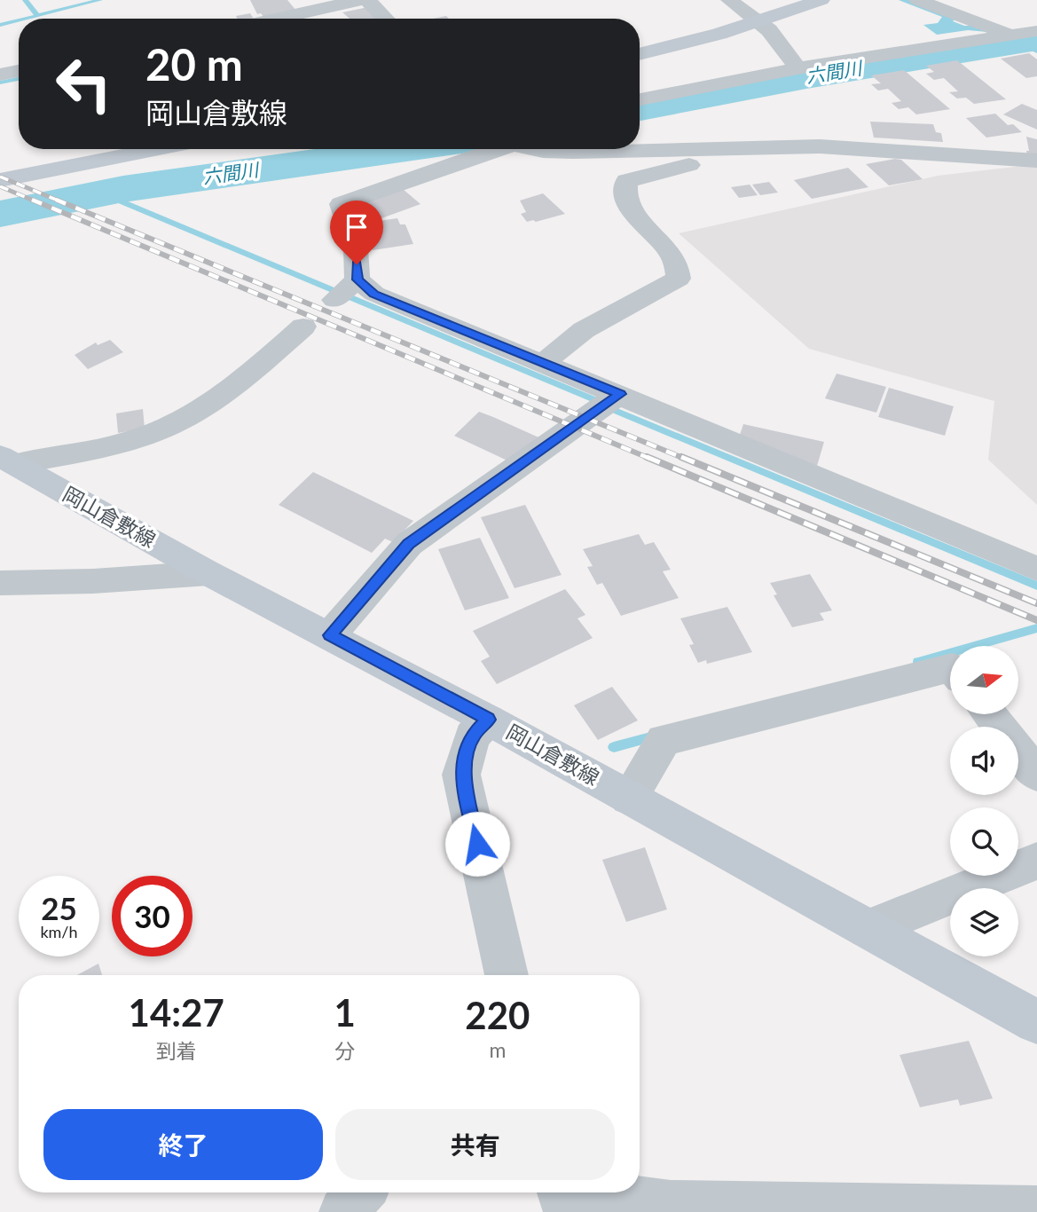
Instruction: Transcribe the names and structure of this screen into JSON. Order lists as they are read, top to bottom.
{
  "streets": {
    "street": ["岡山倉敷線"]
  },
  "water": ["六間川"],
  "north": "right",
  "page": {
    "turn": ["20 m", "岡山倉敷線"],
    "speed": "25 km/h",
    "limit": "30",
    "eta": [
      "14:27",
      "到着",
      "1",
      "分",
      "220",
      "m"
    ],
    "buttons": ["終了", "共有"]
  }
}
